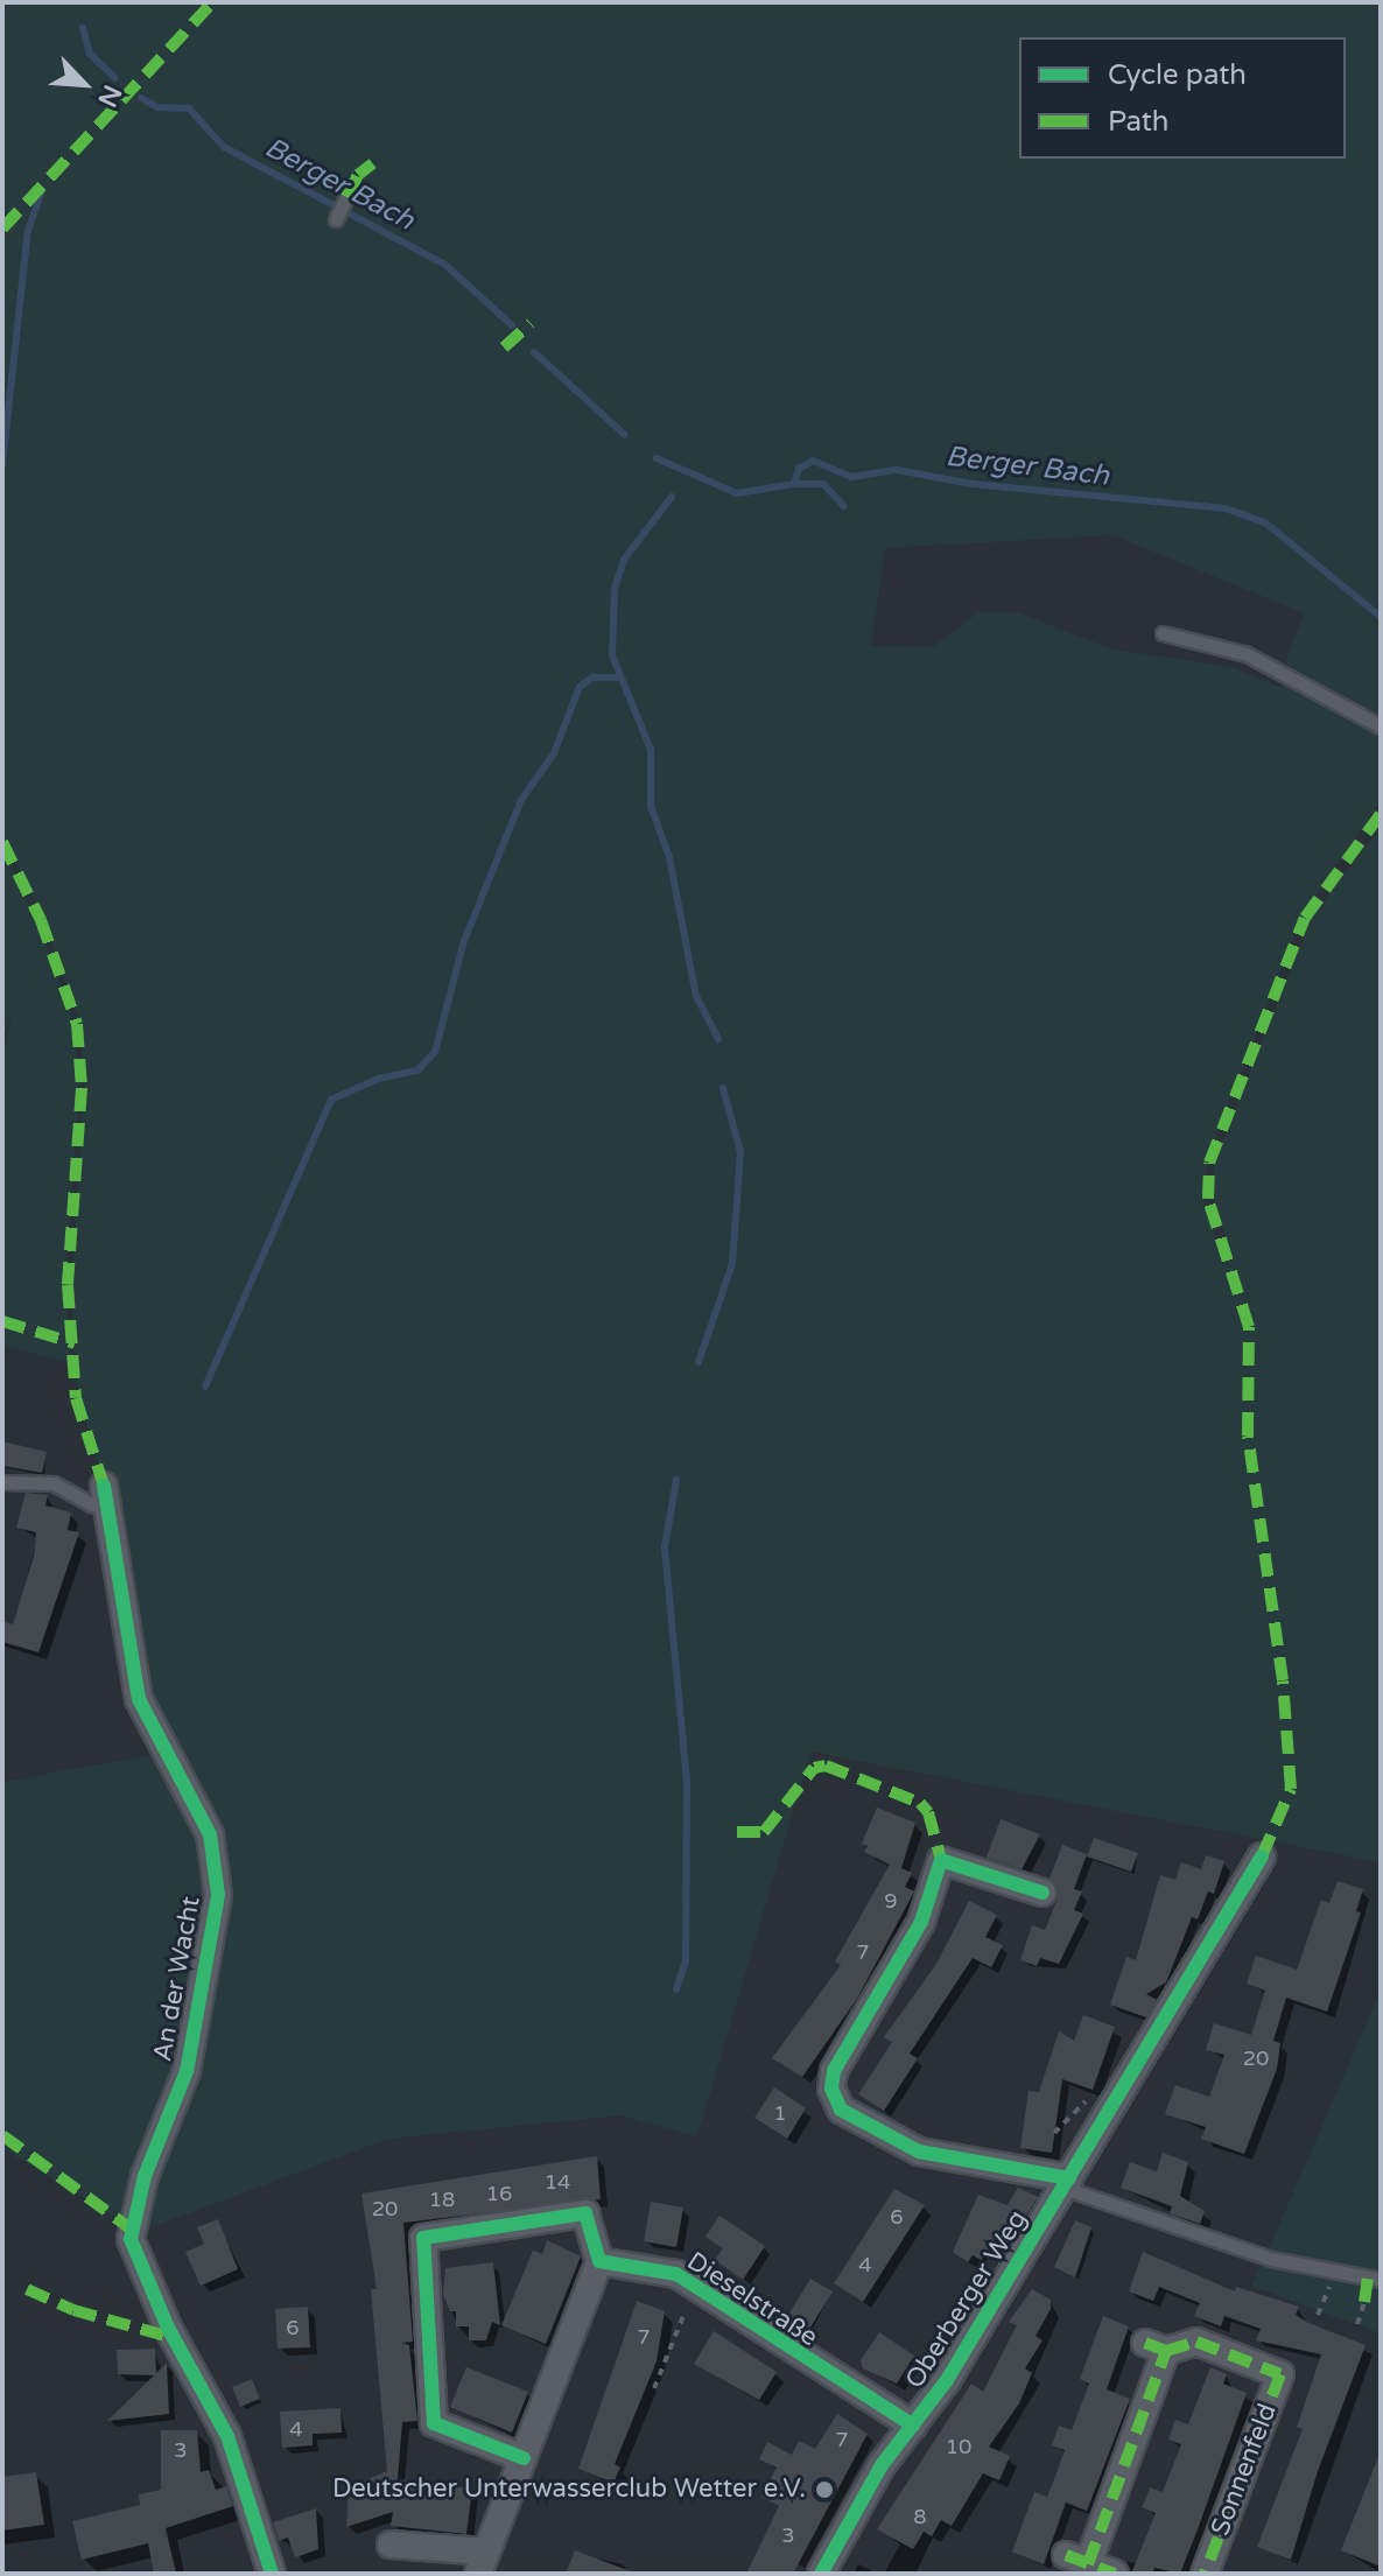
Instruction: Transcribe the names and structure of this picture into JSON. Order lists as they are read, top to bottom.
{
  "streets": {
    "street": [
      "An der Wacht",
      "Dieselstraße",
      "Oberberger Weg",
      "Sonnenfeld"
    ]
  },
  "crossings": [
    ["Dieselstraße", "Oberberger Weg"]
  ],
  "water": ["Berger Bach"],
  "places": ["Deutscher Unterwasserclub Wetter e.V."],
  "house_numbers": [
    "9",
    "7",
    "20",
    "1",
    "14",
    "16",
    "18",
    "20",
    "6",
    "4",
    "6",
    "7",
    "4",
    "7",
    "10",
    "3",
    "8",
    "3"
  ],
  "legend": ["Cycle path", "Path"],
  "north": "bottom right"
}
